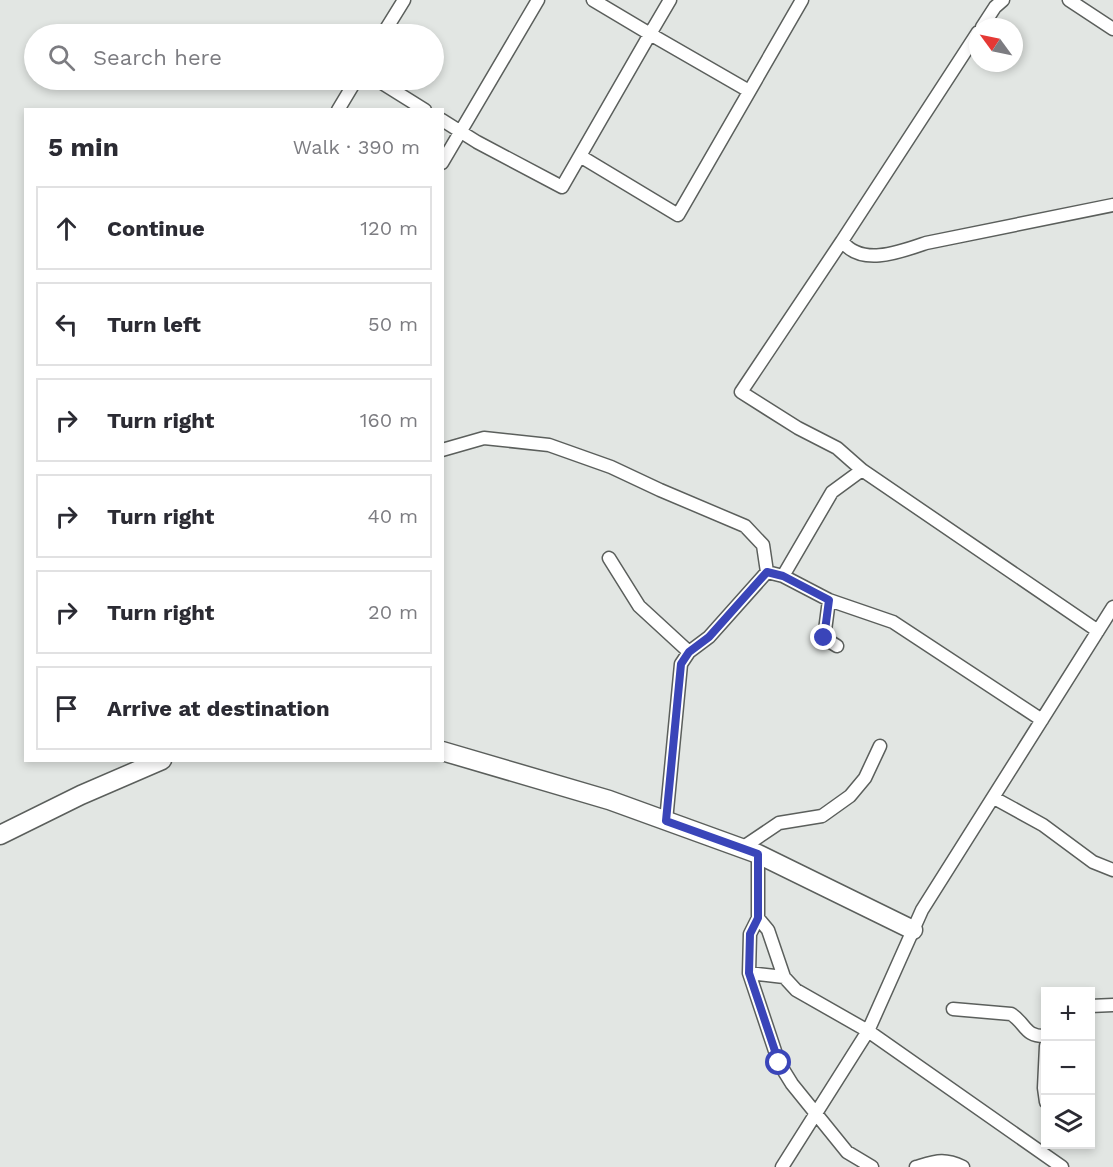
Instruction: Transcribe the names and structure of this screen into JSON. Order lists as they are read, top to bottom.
{
  "north": "top left",
  "page": {
    "search": "Search here",
    "heading": ["5 min", "Walk · 390 m"],
    "list": [
      ["Continue", "120 m"],
      ["Turn left", "50 m"],
      ["Turn right", "160 m"],
      ["Turn right", "40 m"],
      ["Turn right", "20 m"],
      "Arrive at destination"
    ],
    "map_buttons": ["+", "−"]
  }
}
